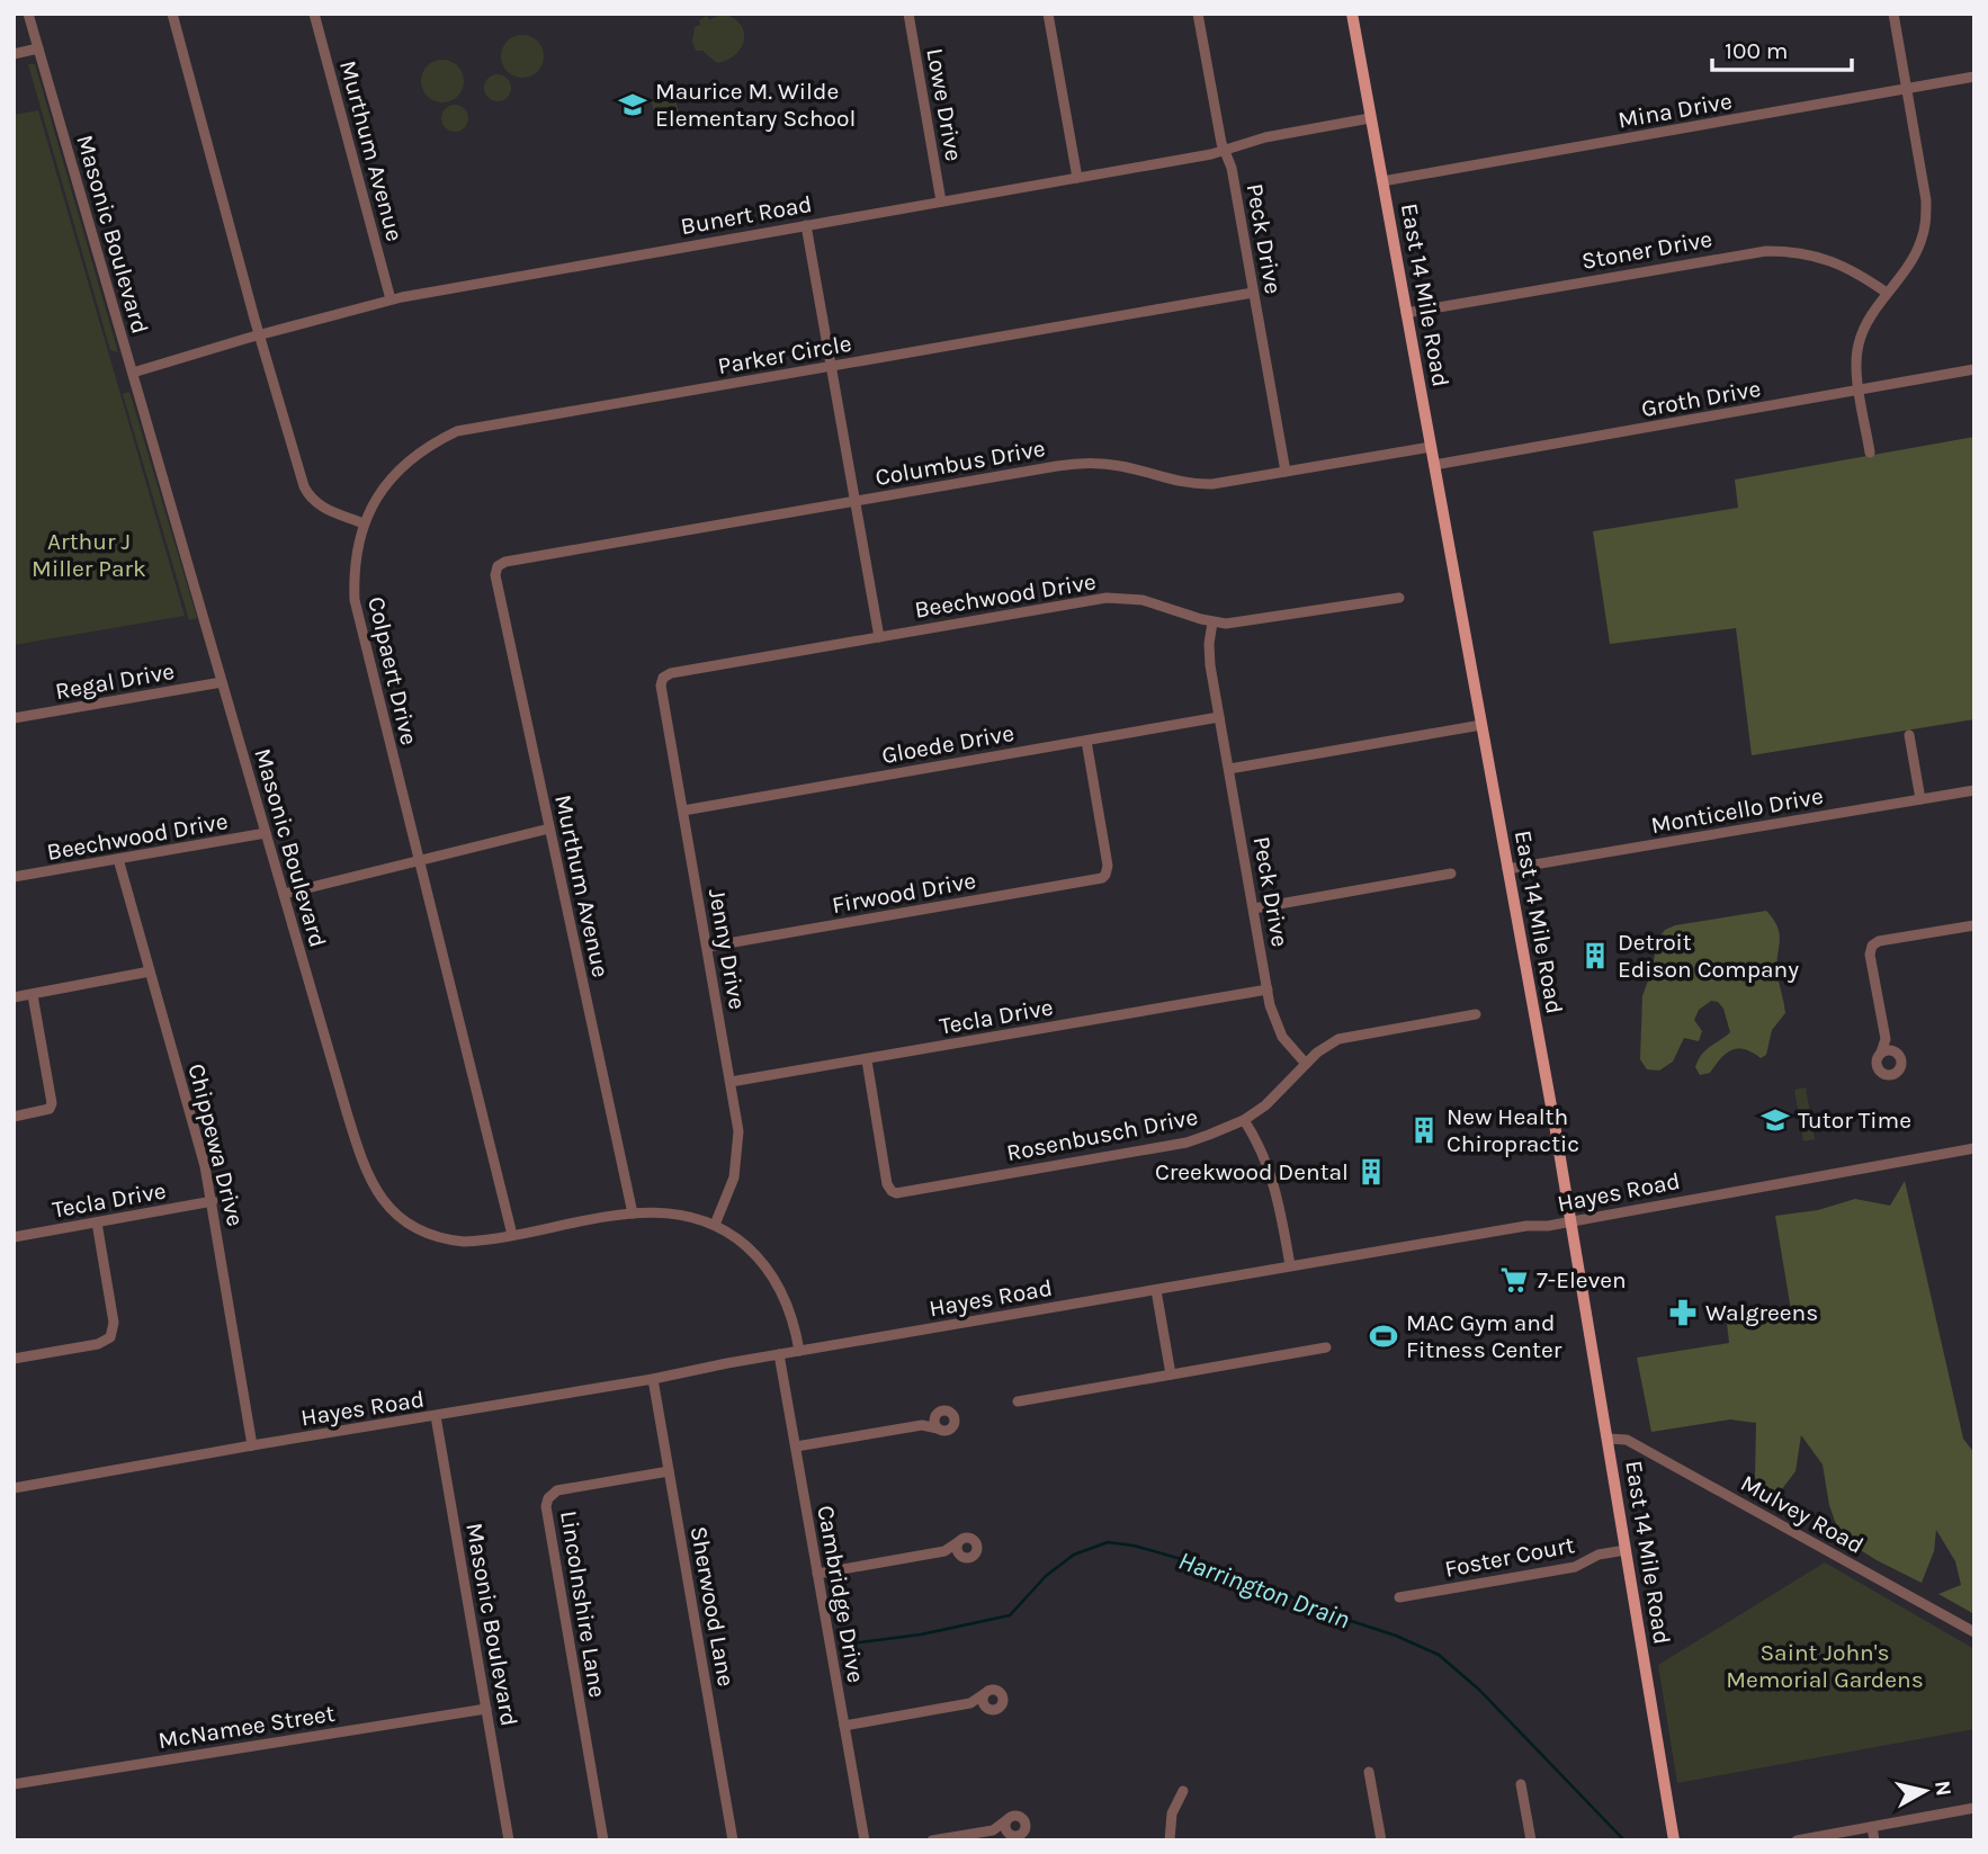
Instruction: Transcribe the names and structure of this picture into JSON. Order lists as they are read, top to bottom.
{
  "streets": {
    "main road": ["East 14 Mile Road"],
    "street": [
      "Lowe Drive",
      "Mina Drive",
      "Murthum Avenue",
      "Bunert Road",
      "Masonic Boulevard",
      "Peck Drive",
      "Stoner Drive",
      "Parker Circle",
      "Groth Drive",
      "Columbus Drive",
      "Beechwood Drive",
      "Colpaert Drive",
      "Regal Drive",
      "Gloede Drive",
      "Monticello Drive",
      "Firwood Drive",
      "Jenny Drive",
      "Tecla Drive",
      "Rosenbusch Drive",
      "Chippewa Drive",
      "Hayes Road",
      "Mulvey Road",
      "Foster Court",
      "Cambridge Drive",
      "Lincolnshire Lane",
      "Sherwood Lane",
      "McNamee Street"
    ]
  },
  "crossings": [
    ["Lowe Drive", "Bunert Road"],
    ["Mina Drive", "East 14 Mile Road"],
    ["Murthum Avenue", "Bunert Road"],
    ["Murthum Avenue", "Masonic Boulevard"],
    ["Murthum Avenue", "Columbus Drive"],
    ["Bunert Road", "Masonic Boulevard"],
    ["Bunert Road", "Peck Drive"],
    ["Bunert Road", "East 14 Mile Road"],
    ["Masonic Boulevard", "Beechwood Drive"],
    ["Masonic Boulevard", "Colpaert Drive"],
    ["Masonic Boulevard", "Regal Drive"],
    ["Masonic Boulevard", "Jenny Drive"],
    ["Masonic Boulevard", "Hayes Road"],
    ["Masonic Boulevard", "McNamee Street"],
    ["Peck Drive", "Parker Circle"],
    ["Peck Drive", "Columbus Drive"],
    ["Peck Drive", "Beechwood Drive"],
    ["Peck Drive", "Gloede Drive"],
    ["Peck Drive", "Tecla Drive"],
    ["Peck Drive", "Rosenbusch Drive"],
    ["Stoner Drive", "East 14 Mile Road"],
    ["East 14 Mile Road", "Groth Drive"],
    ["East 14 Mile Road", "Columbus Drive"],
    ["East 14 Mile Road", "Monticello Drive"],
    ["East 14 Mile Road", "Hayes Road"],
    ["East 14 Mile Road", "Mulvey Road"],
    ["East 14 Mile Road", "Foster Court"],
    ["Parker Circle", "Colpaert Drive"],
    ["Beechwood Drive", "Jenny Drive"],
    ["Beechwood Drive", "Chippewa Drive"],
    ["Gloede Drive", "Firwood Drive"],
    ["Gloede Drive", "Jenny Drive"],
    ["Firwood Drive", "Jenny Drive"],
    ["Jenny Drive", "Tecla Drive"],
    ["Tecla Drive", "Rosenbusch Drive"],
    ["Tecla Drive", "Chippewa Drive"],
    ["Chippewa Drive", "Hayes Road"],
    ["Hayes Road", "Cambridge Drive"],
    ["Hayes Road", "Sherwood Lane"],
    ["Lincolnshire Lane", "Sherwood Lane"]
  ],
  "water": ["Harrington Drain"],
  "parks": ["Arthur J Miller Park", "Saint John's Memorial Gardens"],
  "places": {
    "school or university": ["Maurice M. Wilde Elementary School", "Tutor Time"],
    "building": ["Detroit Edison Company", "New Health Chiropractic", "Creekwood Dental"],
    "supermarket": ["7-Eleven"],
    "pharmacy": ["Walgreens"],
    "sports": ["MAC Gym and Fitness Center"]
  },
  "scale_bar": "100 m",
  "north": "right"
}
